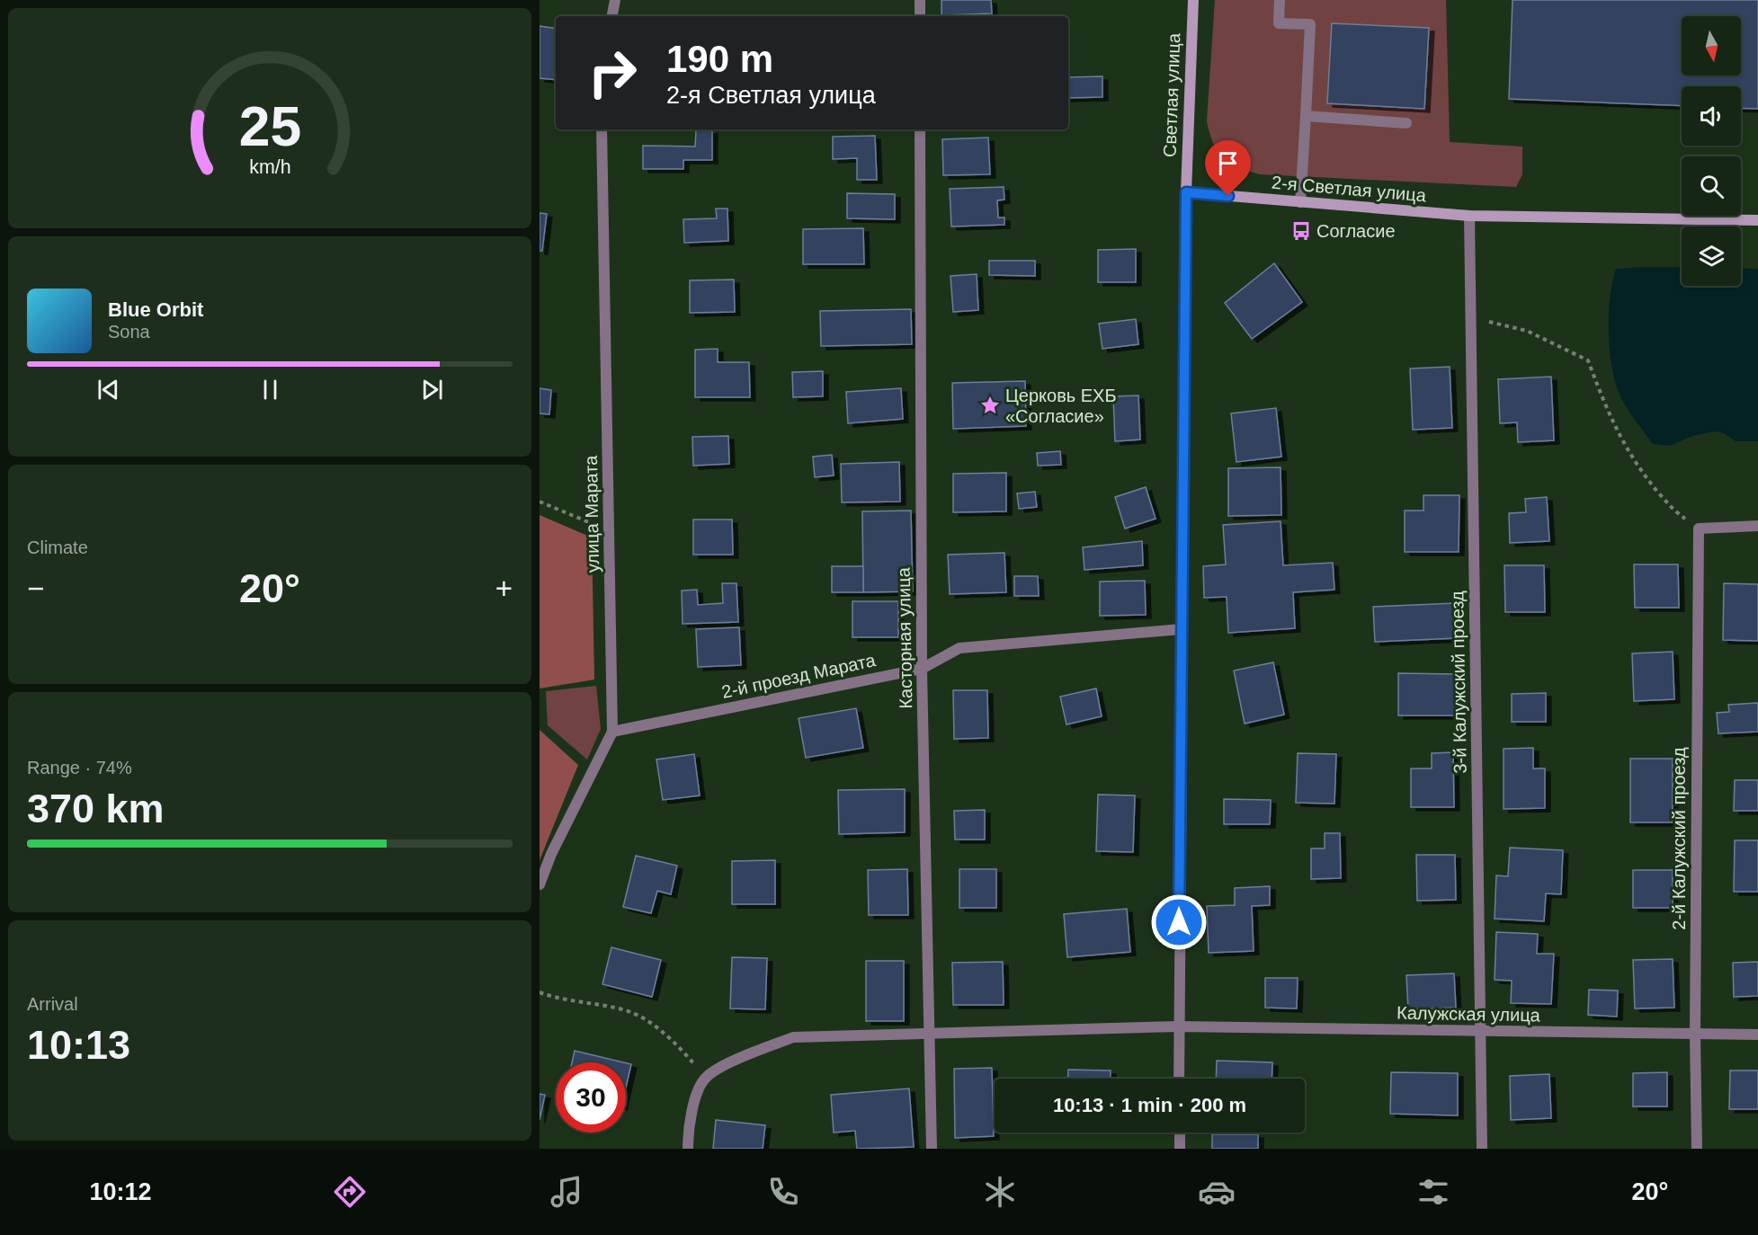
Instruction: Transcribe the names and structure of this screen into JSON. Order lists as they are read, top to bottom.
{
  "streets": {
    "street": [
      "Светлая улица",
      "2-я Светлая улица",
      "улица Марата",
      "Касторная улица",
      "2-й проезд Марата",
      "3-й Калужский проезд",
      "2-й Калужский проезд",
      "Калужская улица"
    ]
  },
  "crossings": [
    ["Светлая улица", "2-я Светлая улица"],
    ["2-я Светлая улица", "3-й Калужский проезд"],
    ["улица Марата", "2-й проезд Марата"],
    ["Касторная улица", "2-й проезд Марата"],
    ["Касторная улица", "Калужская улица"],
    ["3-й Калужский проезд", "Калужская улица"],
    ["2-й Калужский проезд", "Калужская улица"]
  ],
  "places": {
    "bus stop": ["Согласие"],
    "place": ["Церковь ЕХБ «Согласие»"]
  },
  "north": "bottom",
  "page": {
    "turn": ["190 m", "2-я Светлая улица"],
    "song": ["Blue Orbit", "Sona"],
    "tile": [
      "Climate",
      ["Range · 74%", "370 km"],
      ["Arrival", "10:13"]
    ],
    "heat": ["−", "20°", "+"],
    "limit": "30",
    "trip": "10:13 · 1 min · 200 m",
    "tabs": ["10:12", "20°"],
    "gauge": ["25", "km/h"]
  }
}
